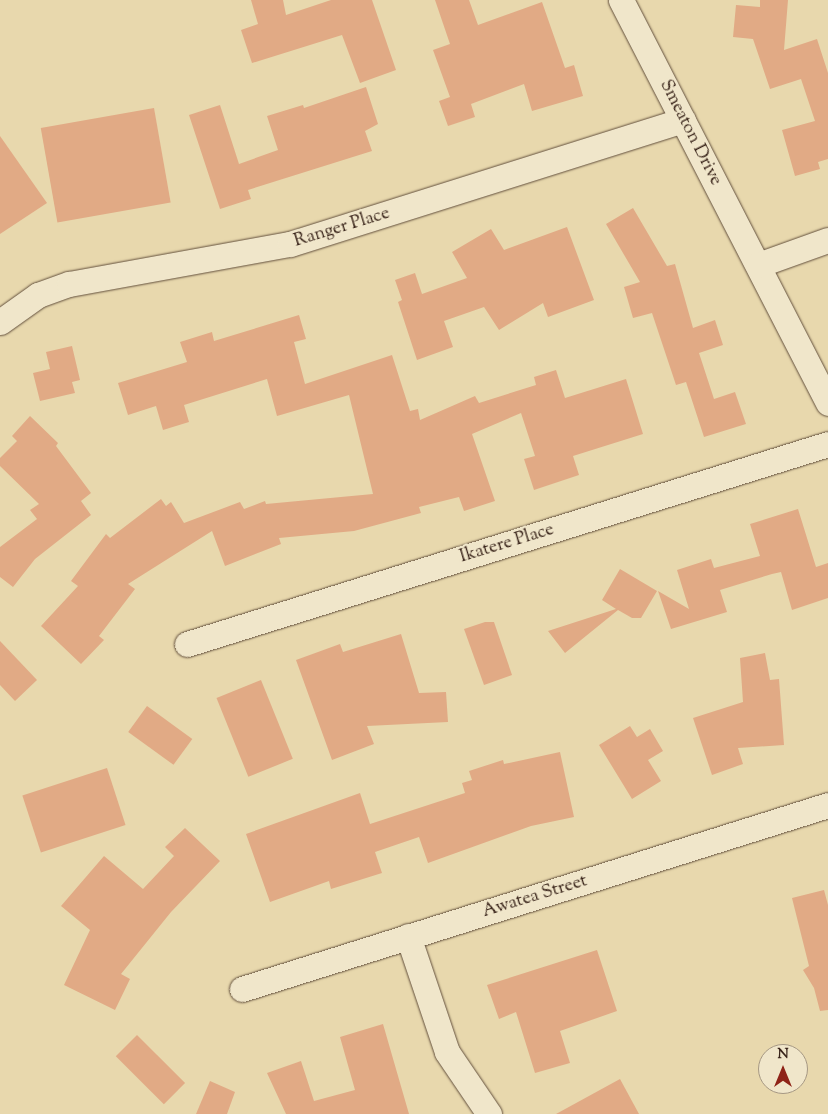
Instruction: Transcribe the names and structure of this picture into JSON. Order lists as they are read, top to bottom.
{
  "streets": {
    "street": [
      "Smeaton Drive",
      "Ranger Place",
      "Ikatere Place",
      "Awatea Street"
    ]
  },
  "crossings": [
    ["Smeaton Drive", "Ranger Place"]
  ],
  "north": "top"
}
